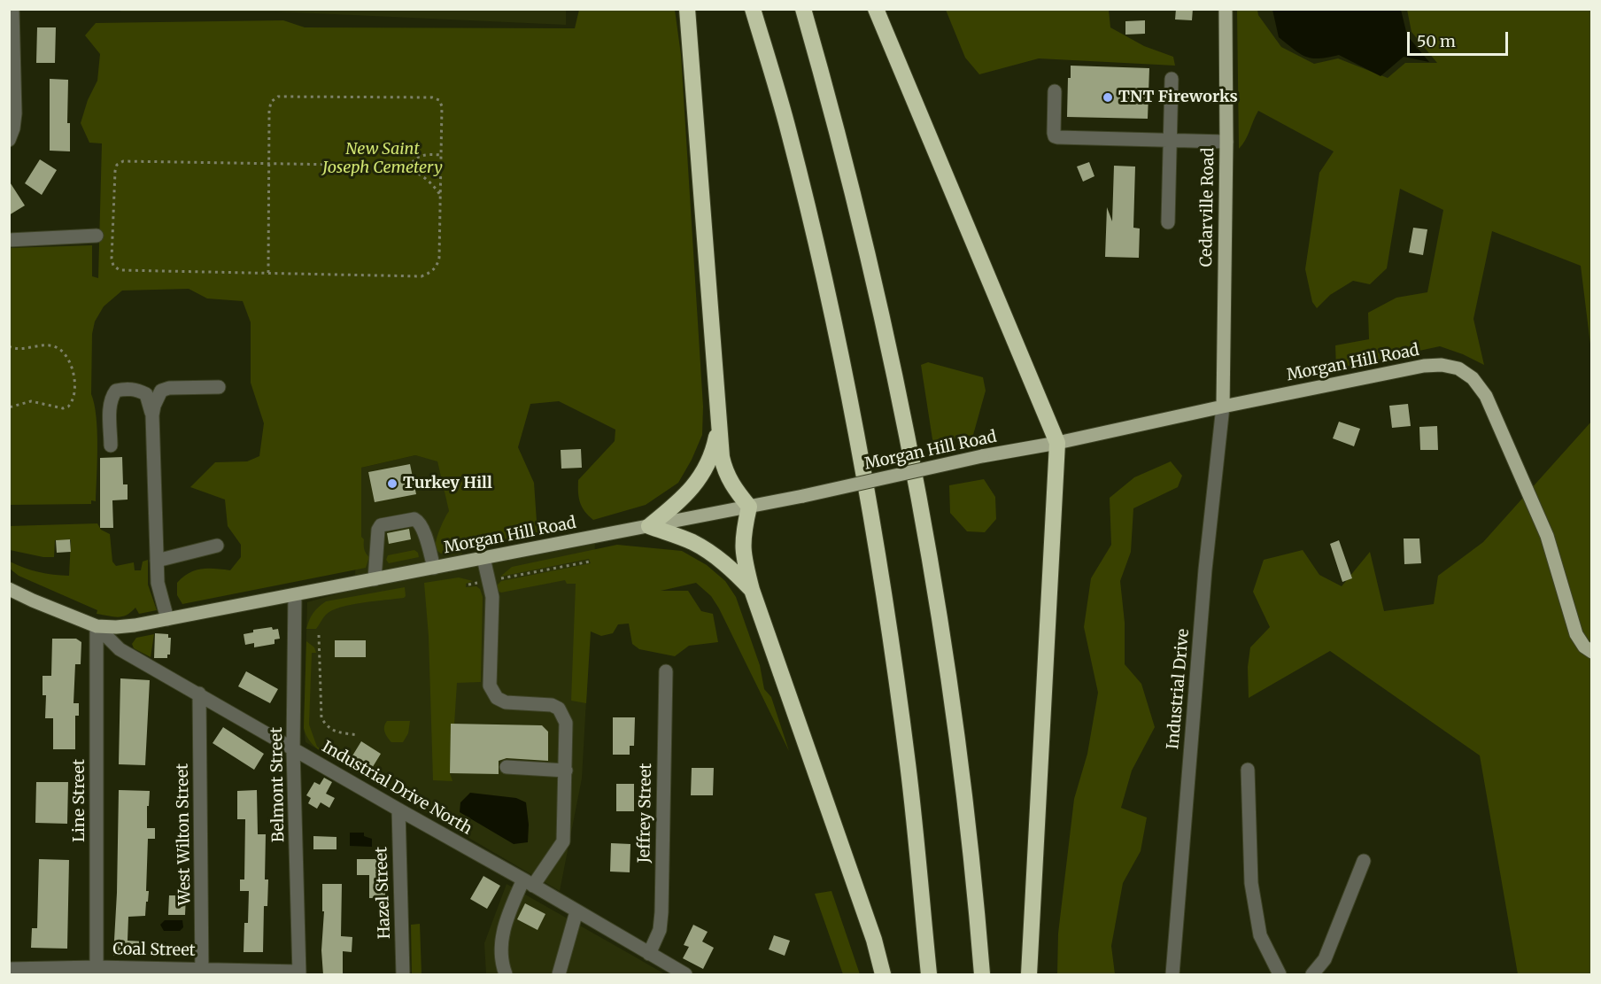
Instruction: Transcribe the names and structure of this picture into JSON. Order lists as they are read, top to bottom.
{
  "streets": {
    "main road": ["Cedarville Road", "Morgan Hill Road"],
    "street": [
      "Industrial Drive",
      "Belmont Street",
      "Industrial Drive North",
      "Line Street",
      "Jeffrey Street",
      "West Wilton Street",
      "Hazel Street",
      "Coal Street"
    ]
  },
  "crossings": [
    ["Cedarville Road", "Morgan Hill Road"],
    ["Cedarville Road", "Industrial Drive"],
    ["Morgan Hill Road", "Industrial Drive"],
    ["Morgan Hill Road", "Belmont Street"],
    ["Morgan Hill Road", "Industrial Drive North"],
    ["Morgan Hill Road", "Line Street"],
    ["Belmont Street", "Industrial Drive North"],
    ["Belmont Street", "Coal Street"],
    ["Industrial Drive North", "Line Street"],
    ["Industrial Drive North", "Jeffrey Street"],
    ["Industrial Drive North", "West Wilton Street"],
    ["Industrial Drive North", "Hazel Street"],
    ["Line Street", "Coal Street"],
    ["West Wilton Street", "Coal Street"]
  ],
  "parks": ["New Saint Joseph Cemetery"],
  "places": ["TNT Fireworks", "Turkey Hill"],
  "scale_bar": "50 m"
}
